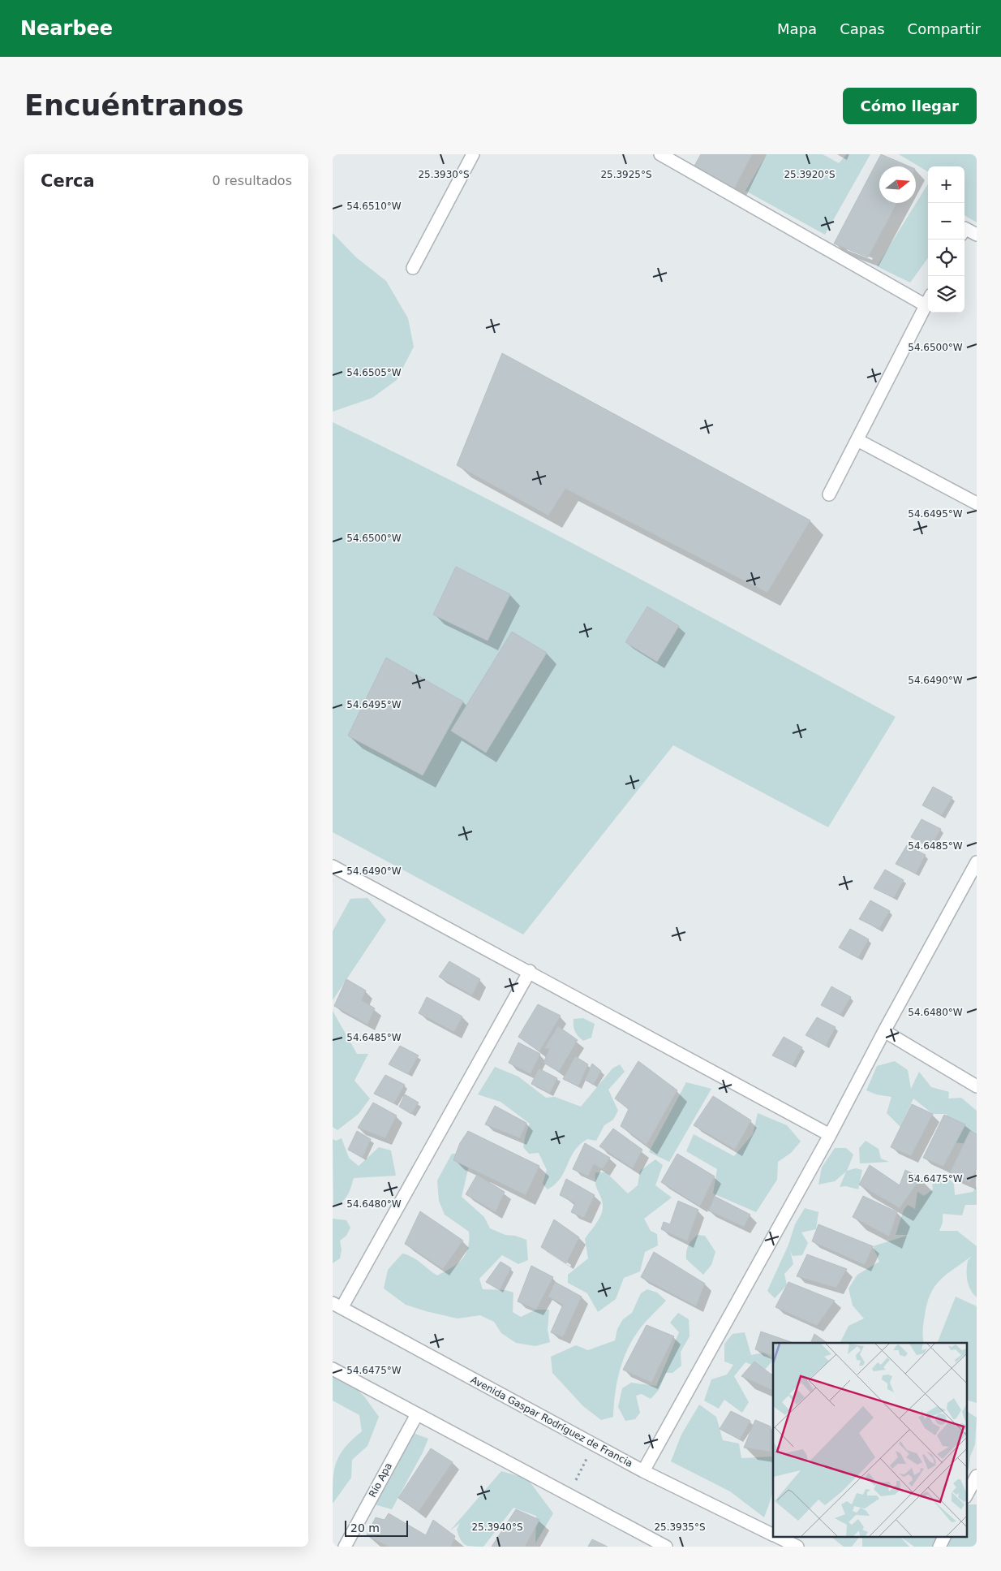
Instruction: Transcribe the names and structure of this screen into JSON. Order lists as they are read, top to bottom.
{
  "streets": {
    "street": ["Avenida Gaspar Rodríguez de Francia", "Río Apa"]
  },
  "scale_bar": "20 m",
  "north": "right",
  "page": {
    "header": "Nearbee",
    "nav": ["Mapa", "Capas", "Compartir"],
    "buttons": "Cómo llegar",
    "title": "Encuéntranos",
    "heading": ["Cerca", "0 resultados"],
    "map_buttons": ["+", "−"],
    "scale": "20 m"
  },
  "coordinates": [
    "25.3930°S",
    "25.3925°S",
    "25.3920°S",
    "54.6510°W",
    "54.6500°W",
    "54.6505°W",
    "54.6495°W",
    "54.6490°W",
    "54.6485°W",
    "54.6480°W",
    "54.6475°W",
    "25.3940°S",
    "25.3935°S"
  ]
}
